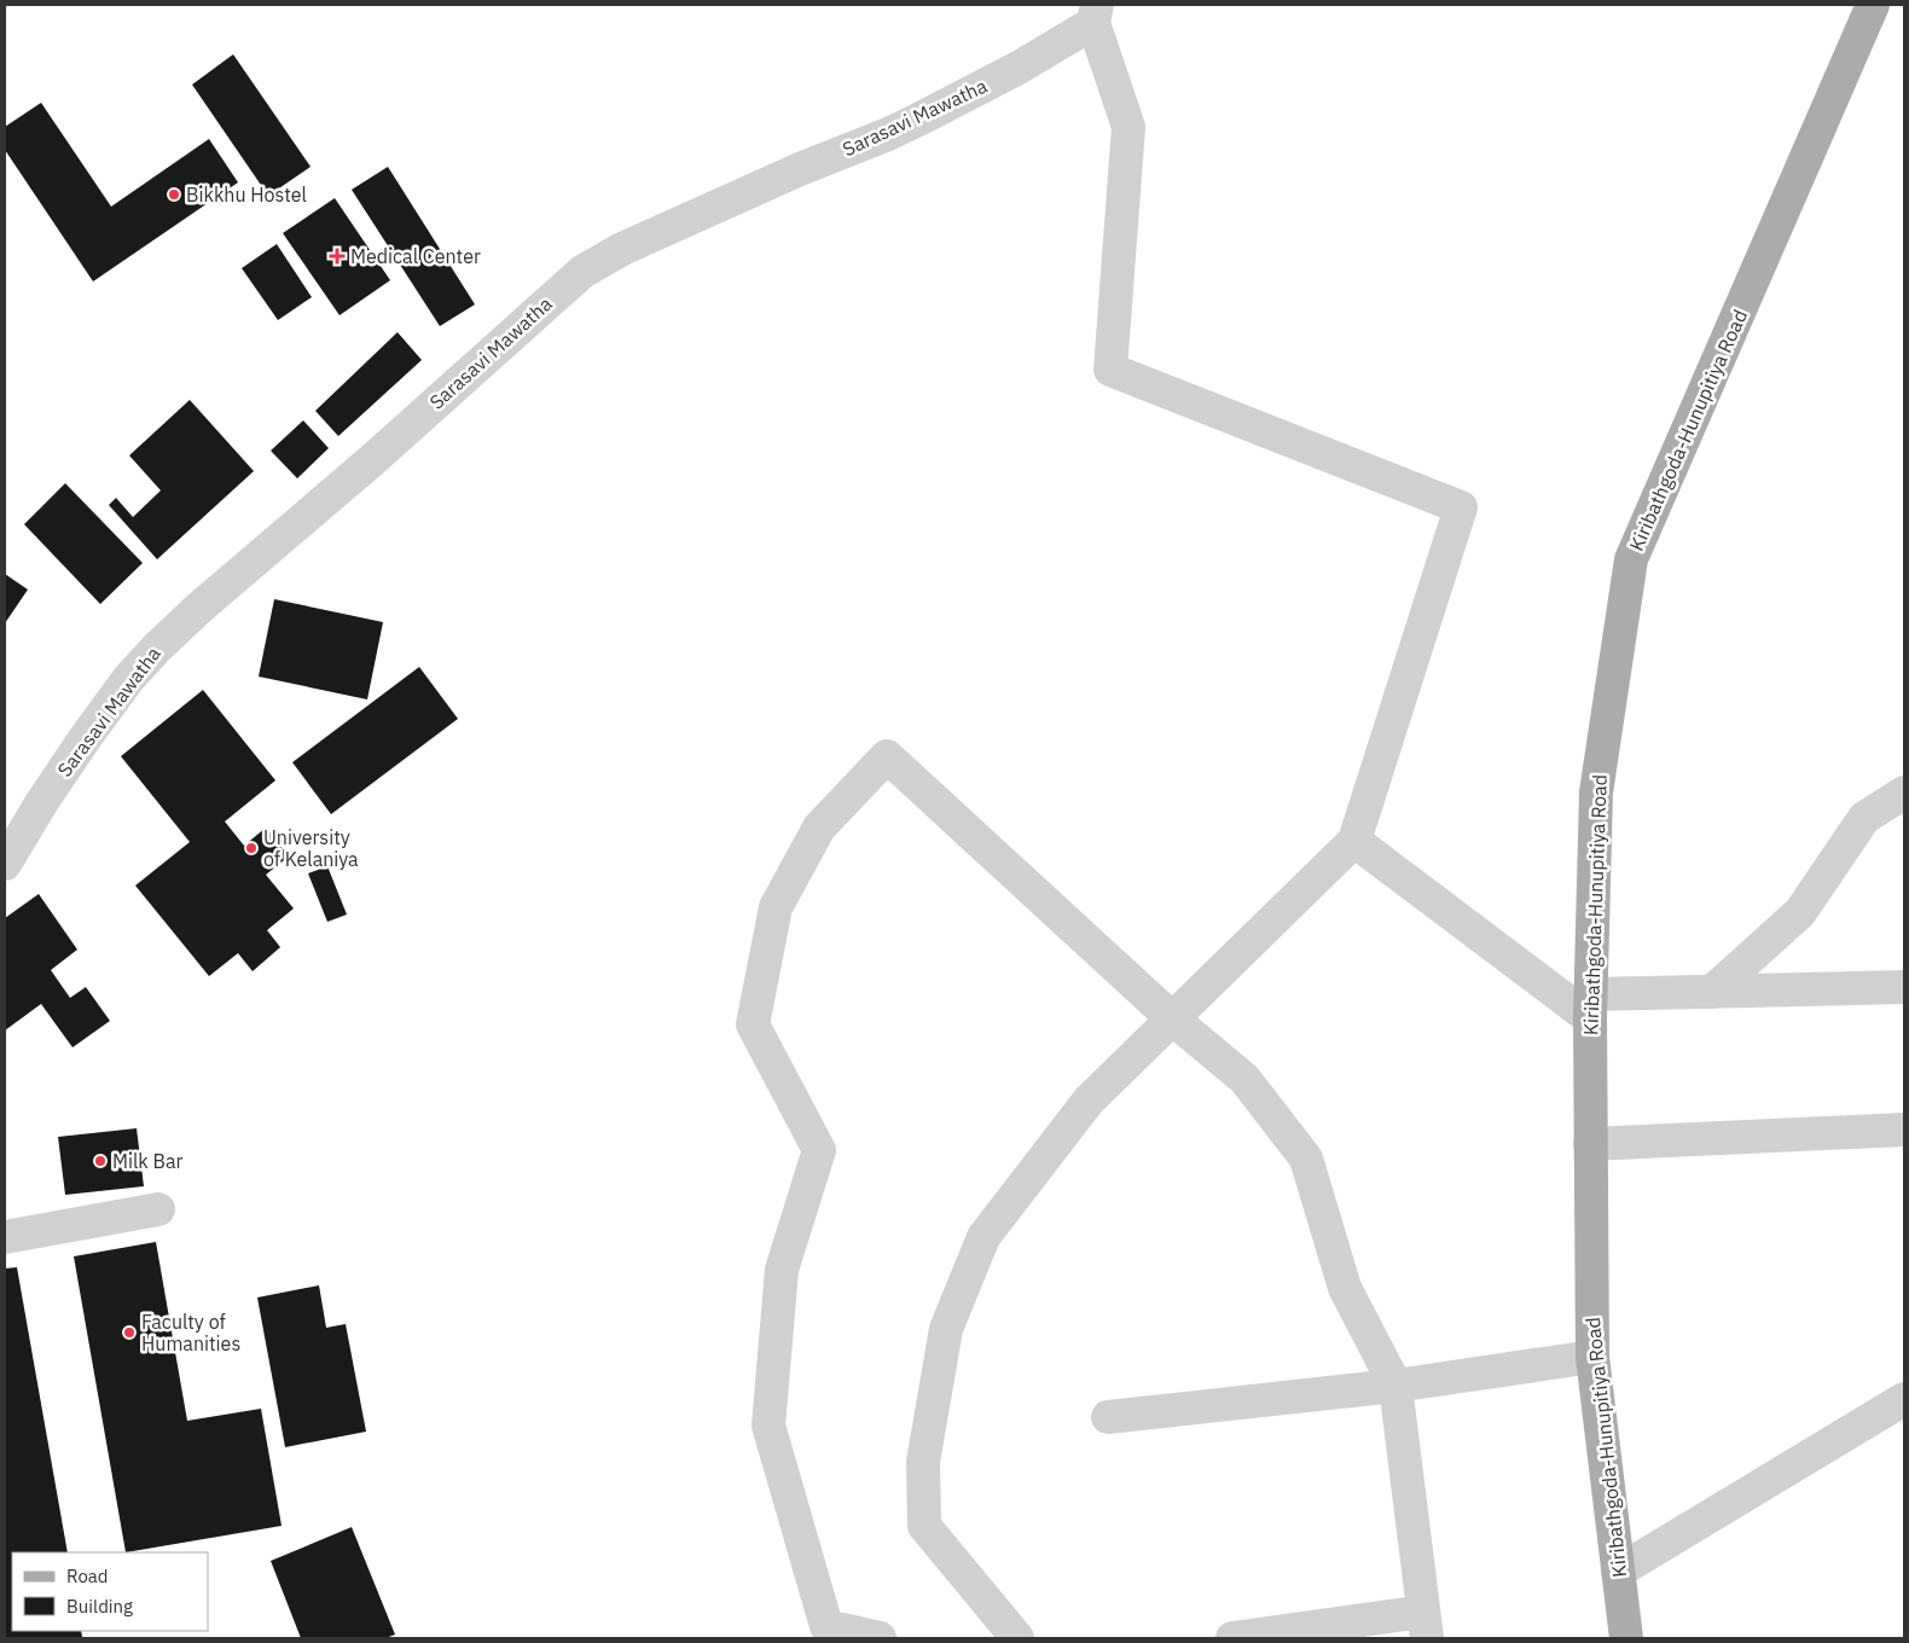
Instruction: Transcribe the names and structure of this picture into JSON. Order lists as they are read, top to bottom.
{
  "streets": {
    "main road": ["Kiribathgoda-Hunupitiya Road"],
    "street": ["Sarasavi Mawatha"]
  },
  "places": {
    "other": [
      "Bikkhu Hostel",
      "University of Kelaniya",
      "Milk Bar",
      "Faculty of Humanities"
    ],
    "health": ["Medical Center"]
  },
  "legend": ["Road", "Building"]
}
